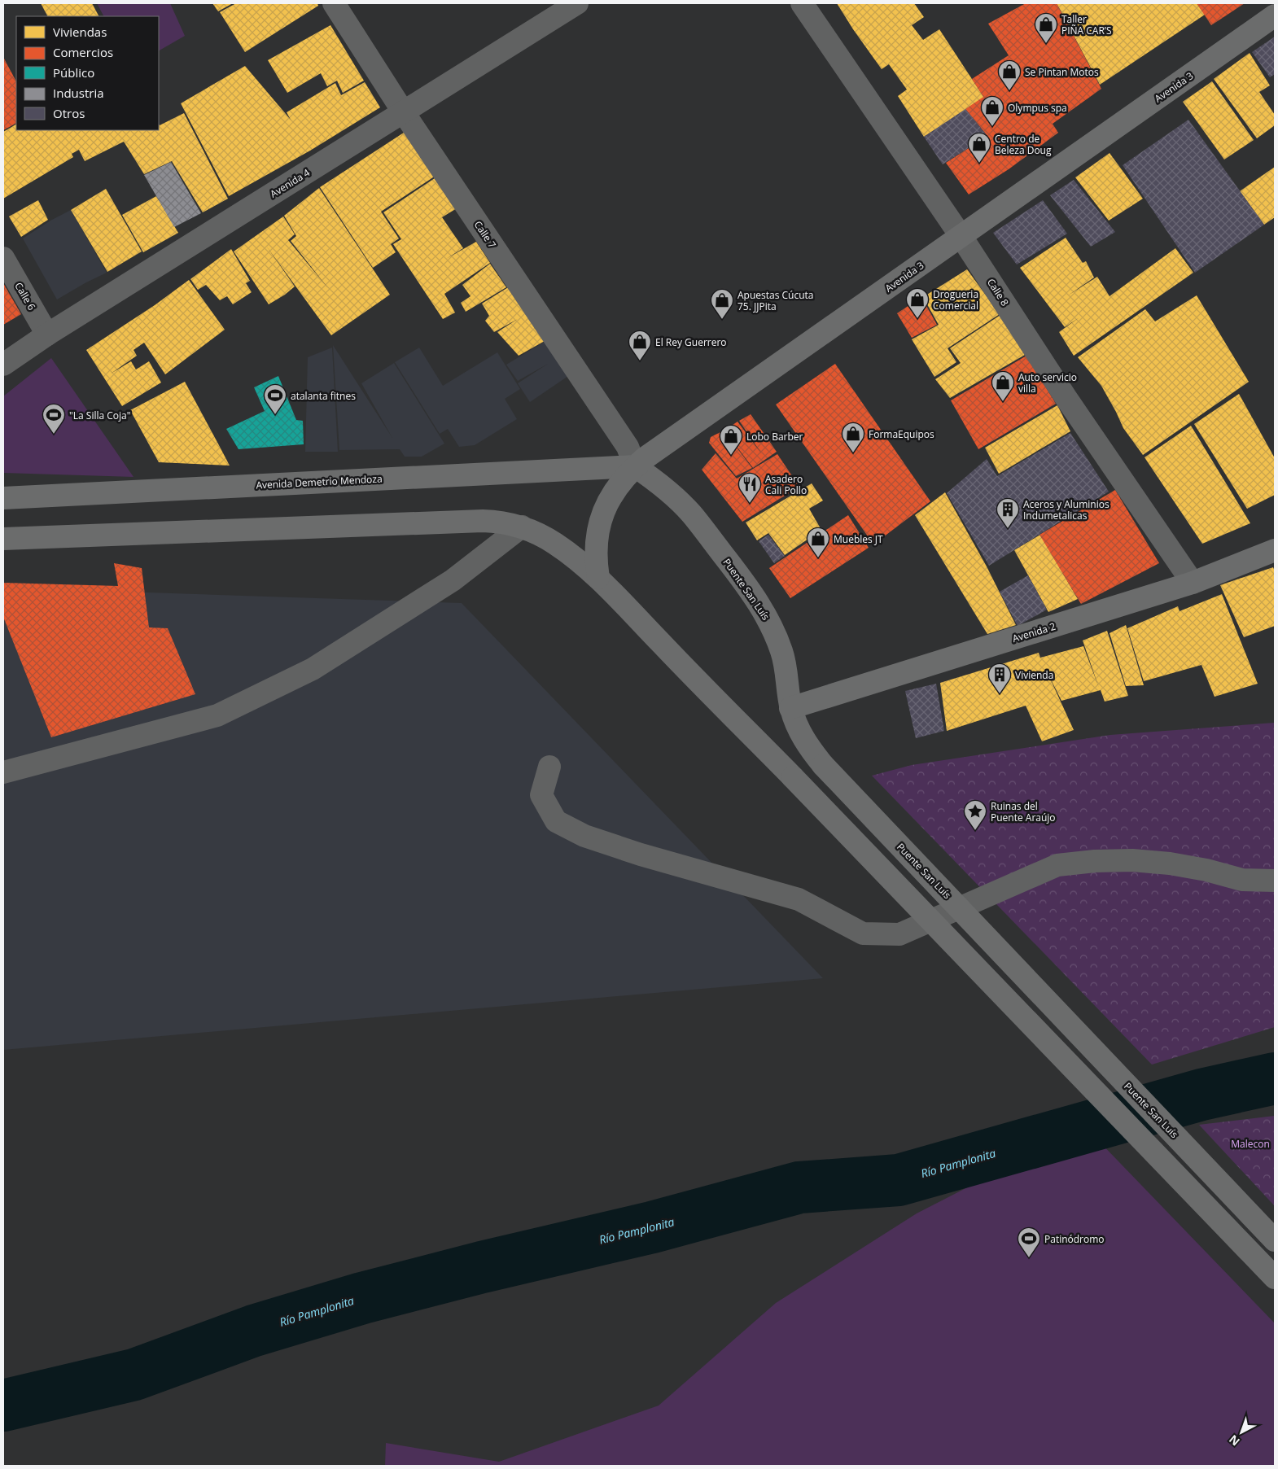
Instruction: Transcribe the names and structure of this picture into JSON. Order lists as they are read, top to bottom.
{
  "streets": {
    "main road": [
      "Avenida 3",
      "Avenida Demetrio Mendoza",
      "Puente San Luís",
      "Avenida 2"
    ],
    "street": [
      "Avenida 4",
      "Calle 7",
      "Calle 8",
      "Calle 6"
    ]
  },
  "crossings": [
    ["Avenida 3", "Calle 7"],
    ["Avenida 3", "Calle 8"],
    ["Avenida 3", "Avenida Demetrio Mendoza"],
    ["Avenida 3", "Puente San Luís"],
    ["Avenida 4", "Calle 7"],
    ["Avenida 4", "Calle 6"],
    ["Calle 7", "Avenida Demetrio Mendoza"],
    ["Calle 7", "Puente San Luís"],
    ["Calle 8", "Avenida 2"],
    ["Avenida Demetrio Mendoza", "Puente San Luís"],
    ["Puente San Luís", "Avenida 2"]
  ],
  "water": ["Río Pamplonita"],
  "parks": ["Malecon"],
  "places": {
    "shop": [
      "Taller PIÑA CAR’S",
      "Se Pintan Motos",
      "Olympus spa",
      "Centro de Beleza Doug",
      "Drogueria Comercial",
      "Apuestas Cúcuta 75. JJPita",
      "El Rey Guerrero",
      "Auto servicio villa",
      "FormaEquipos",
      "Lobo Barber",
      "Muebles JT"
    ],
    "sports": ["atalanta fitnes", "\"La Silla Coja\"", "Patinódromo"],
    "restaurant": ["Asadero Cali Pollo"],
    "building": ["Aceros y Aluminios Indumetalicas", "Vivienda"],
    "place": ["Ruinas del Puente Araújo"]
  },
  "legend": [
    "Viviendas",
    "Comercios",
    "Público",
    "Industria",
    "Otros"
  ],
  "north": "bottom left"
}
